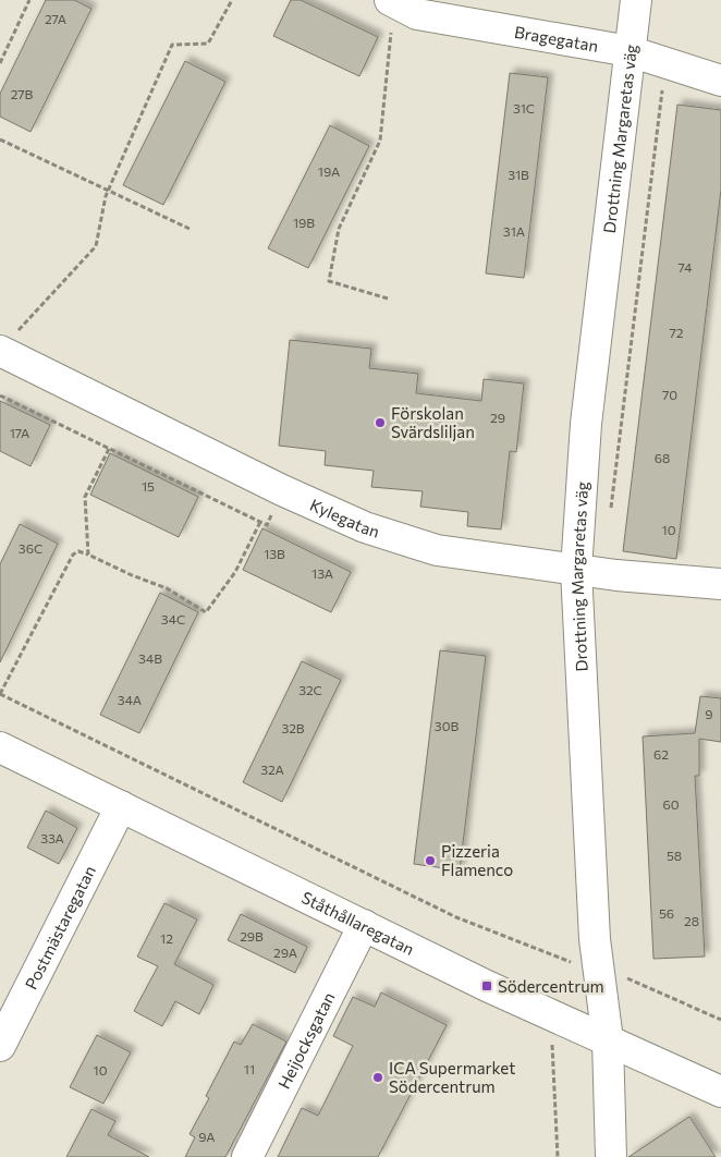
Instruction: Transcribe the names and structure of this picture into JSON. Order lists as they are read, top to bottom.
{
  "streets": {
    "street": [
      "Bragegatan",
      "Drottning Margaretas väg",
      "Kylegatan",
      "Ståthållaregatan",
      "Postmästaregatan",
      "Heijocksgatan"
    ]
  },
  "crossings": [
    ["Bragegatan", "Drottning Margaretas väg"],
    ["Drottning Margaretas väg", "Kylegatan"],
    ["Drottning Margaretas väg", "Ståthållaregatan"],
    ["Ståthållaregatan", "Postmästaregatan"],
    ["Ståthållaregatan", "Heijocksgatan"]
  ],
  "places": {
    "other": ["Förskolan Svärdsliljan", "Pizzeria Flamenco", "ICA Supermarket Södercentrum"],
    "transit": ["Södercentrum"]
  },
  "house_numbers": [
    "27A",
    "27B",
    "31C",
    "19A",
    "31B",
    "19B",
    "31A",
    "74",
    "72",
    "70",
    "29",
    "17A",
    "68",
    "15",
    "10",
    "36C",
    "13B",
    "13A",
    "34C",
    "34B",
    "32C",
    "34A",
    "9",
    "30B",
    "32B",
    "62",
    "32A",
    "60",
    "33A",
    "58",
    "56",
    "28",
    "29B",
    "12",
    "29A",
    "11",
    "10",
    "9A"
  ]
}
